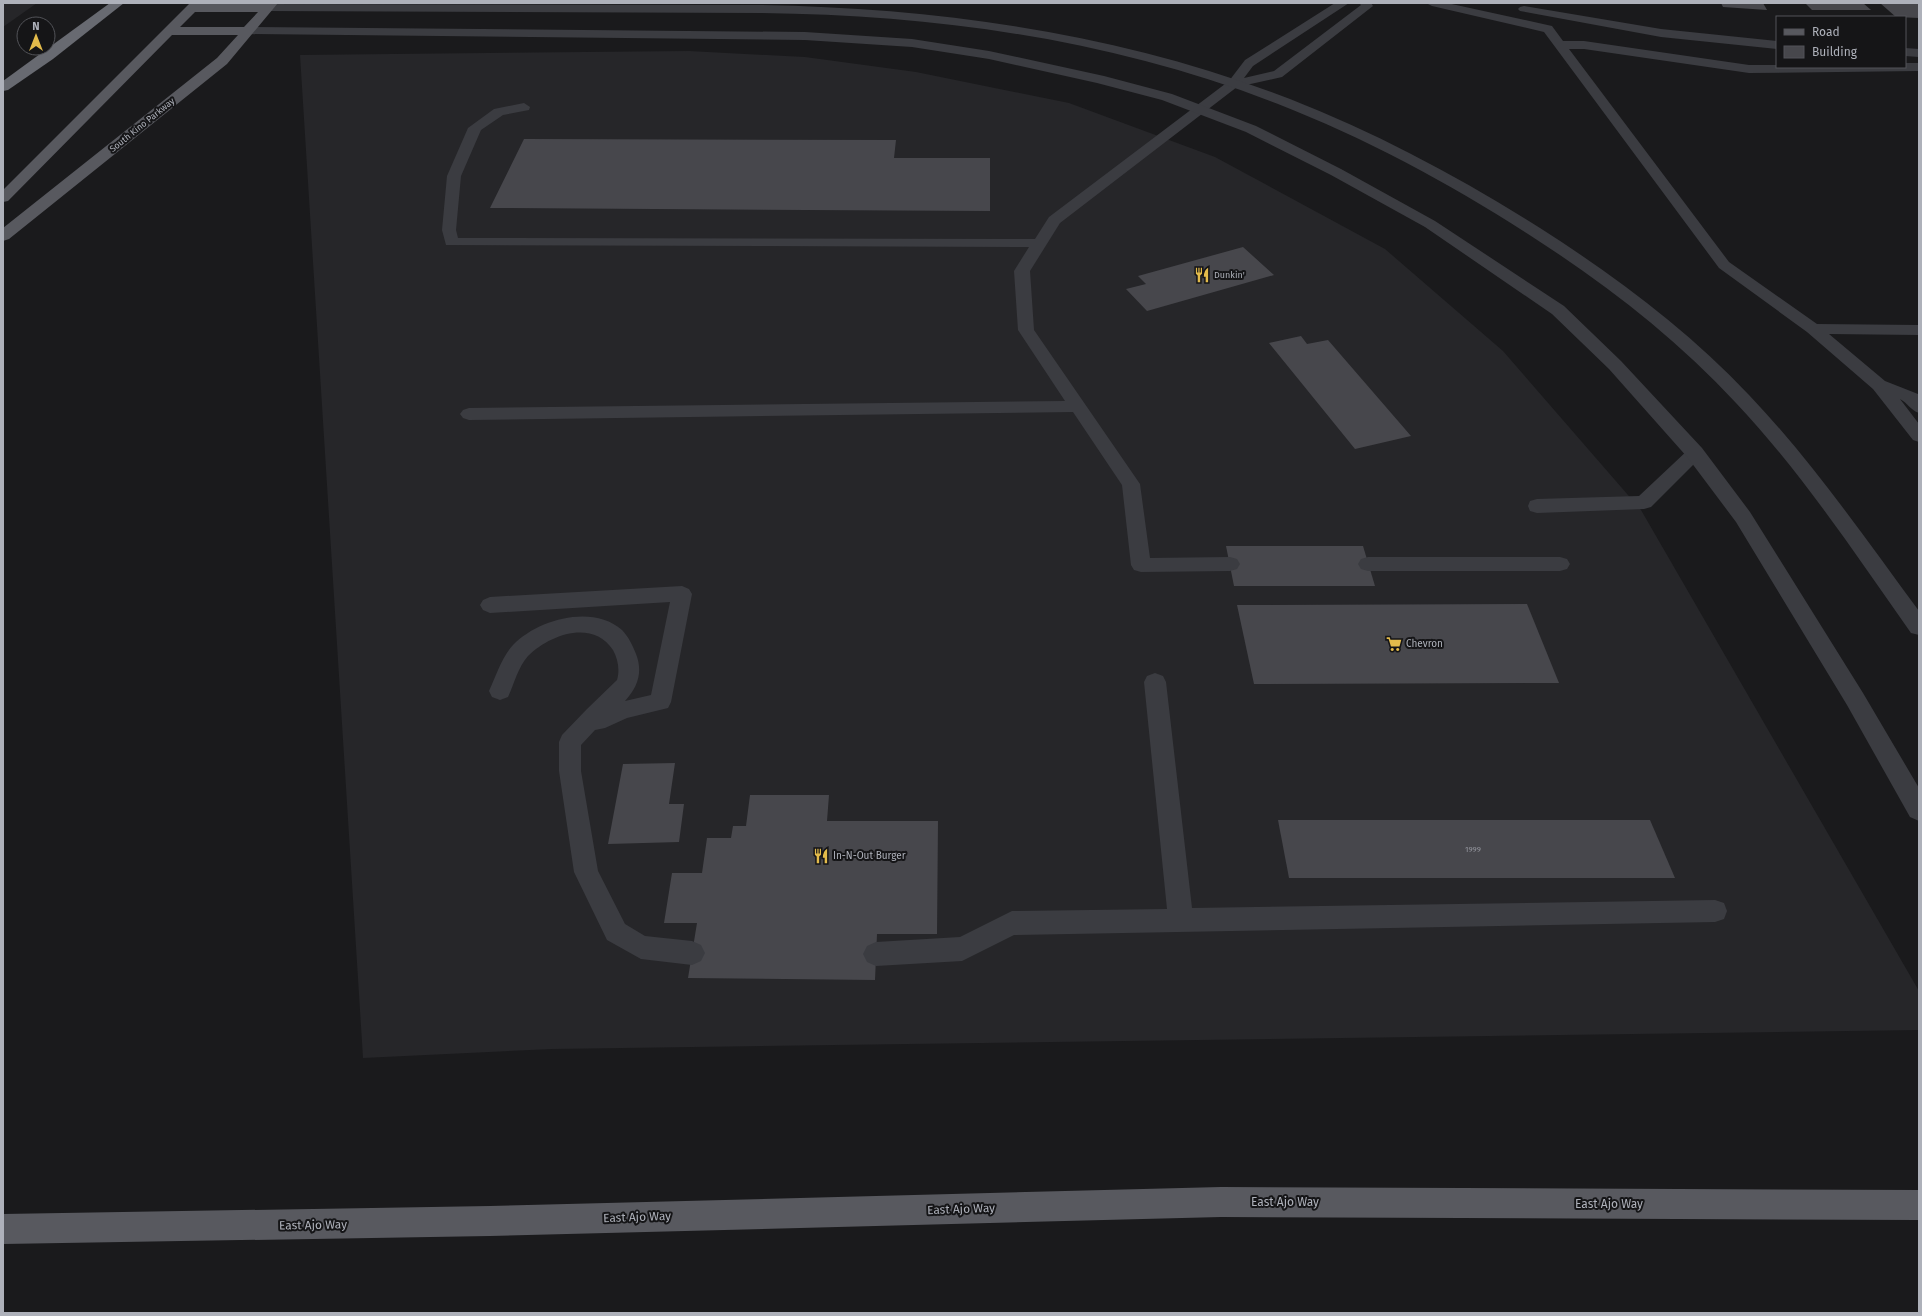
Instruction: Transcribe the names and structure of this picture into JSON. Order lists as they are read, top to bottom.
{
  "streets": {
    "main road": ["South Kino Parkway", "East Ajo Way"]
  },
  "places": {
    "restaurant": ["Dunkin'", "In-N-Out Burger"],
    "supermarket": ["Chevron"]
  },
  "house_numbers": ["1999"],
  "legend": ["Road", "Building"],
  "north": "top"
}
